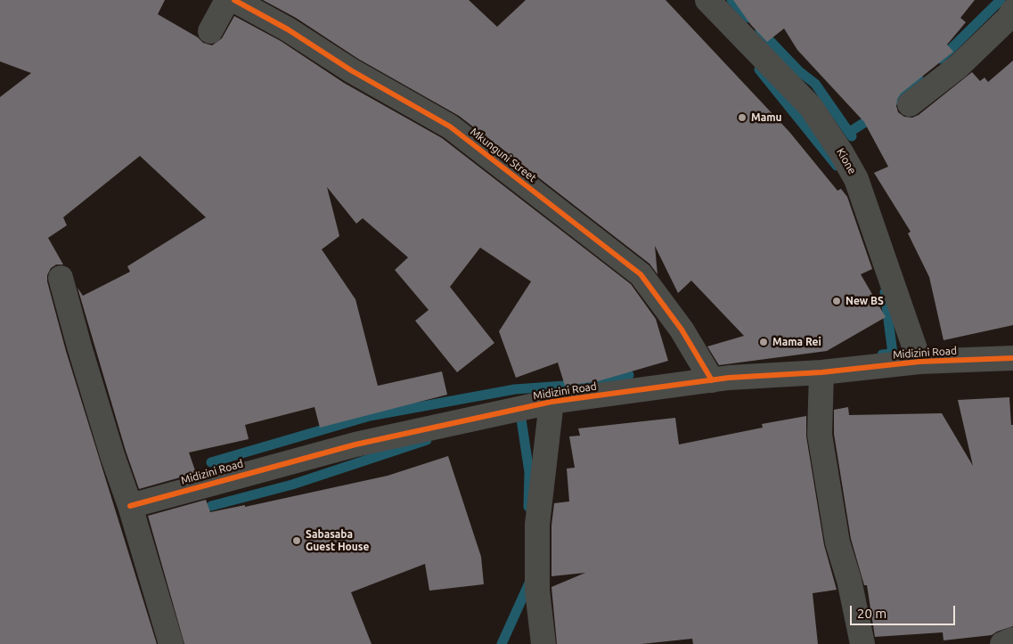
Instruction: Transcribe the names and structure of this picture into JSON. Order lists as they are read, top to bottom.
{
  "streets": {
    "street": ["Mkunguni Street", "Kione", "Midizini Road"]
  },
  "crossings": [
    ["Mkunguni Street", "Midizini Road"],
    ["Kione", "Midizini Road"]
  ],
  "places": [
    "Mamu",
    "New BS",
    "Mama Rei",
    "Sabasaba Guest House"
  ],
  "scale_bar": "20 m"
}
